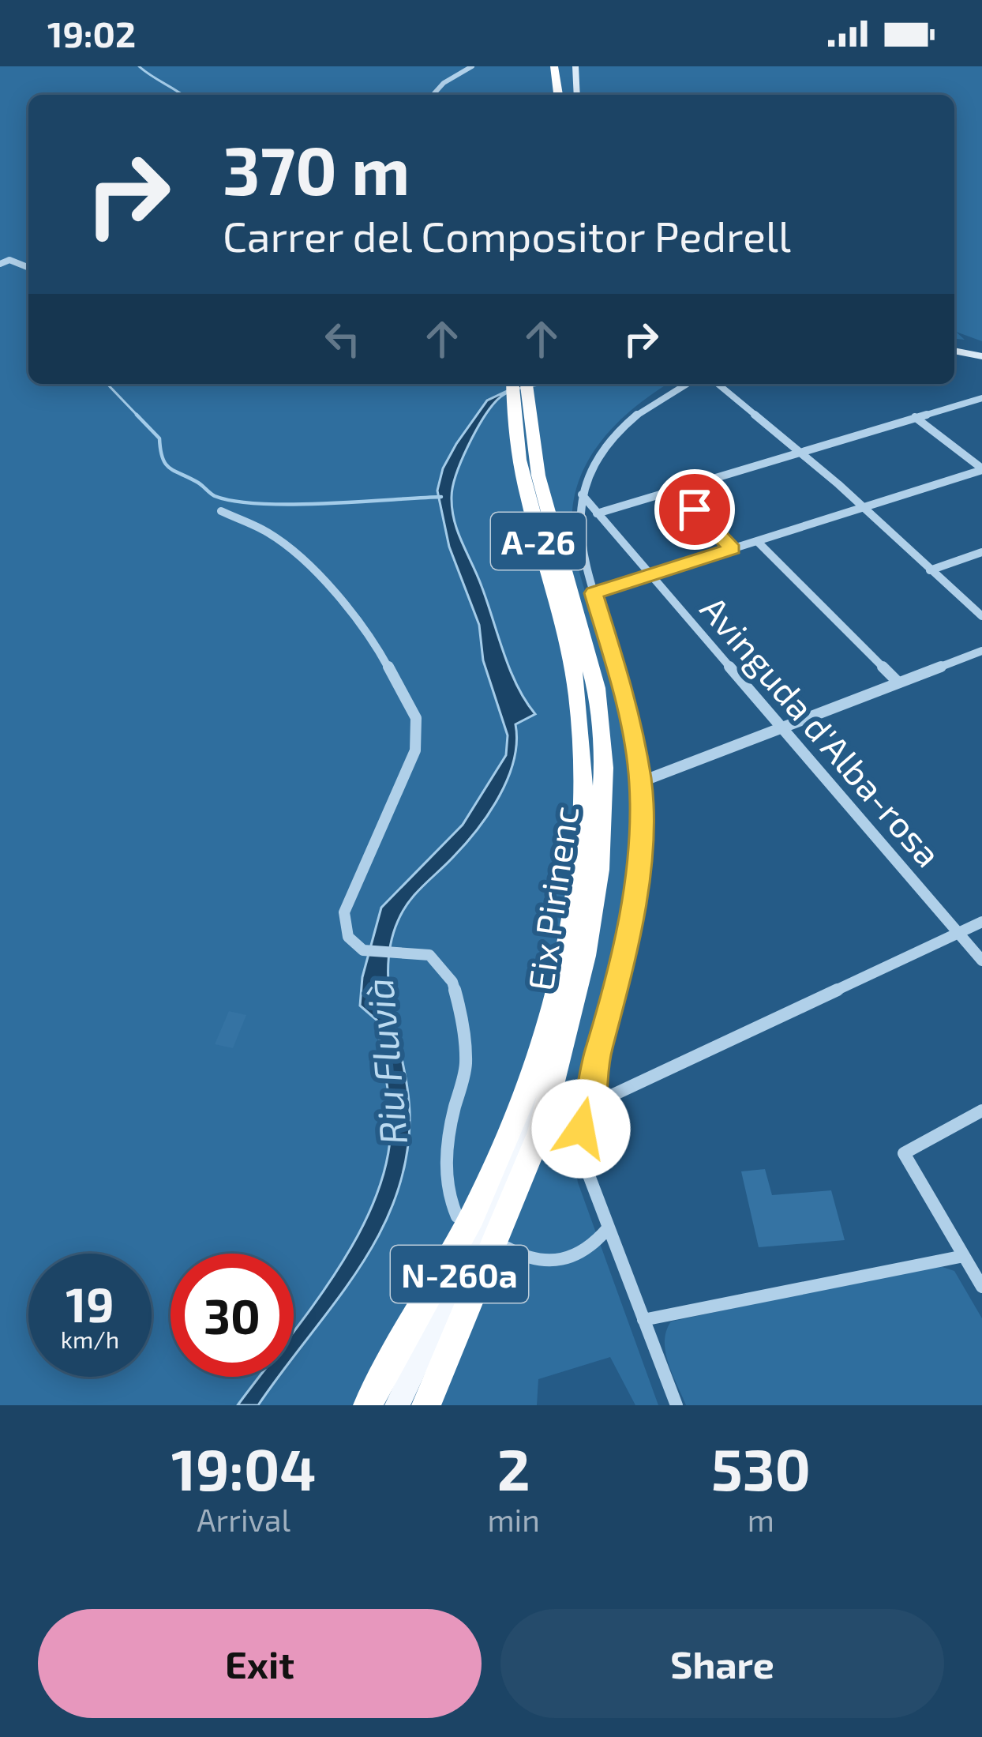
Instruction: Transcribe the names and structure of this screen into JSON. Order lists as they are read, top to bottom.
{
  "streets": {
    "highway": ["A-26", "Eix Pirinenc"],
    "main road": ["N-260a"],
    "street": ["Avinguda d'Alba-rosa"]
  },
  "water": ["Riu Fluvià"],
  "page": {
    "status": "19:02",
    "turn": ["370 m", "Carrer del Compositor Pedrell"],
    "speed": "19 km/h",
    "limit": "30",
    "eta": [
      "19:04",
      "Arrival",
      "2",
      "min",
      "530",
      "m"
    ],
    "buttons": ["Exit", "Share"]
  }
}
